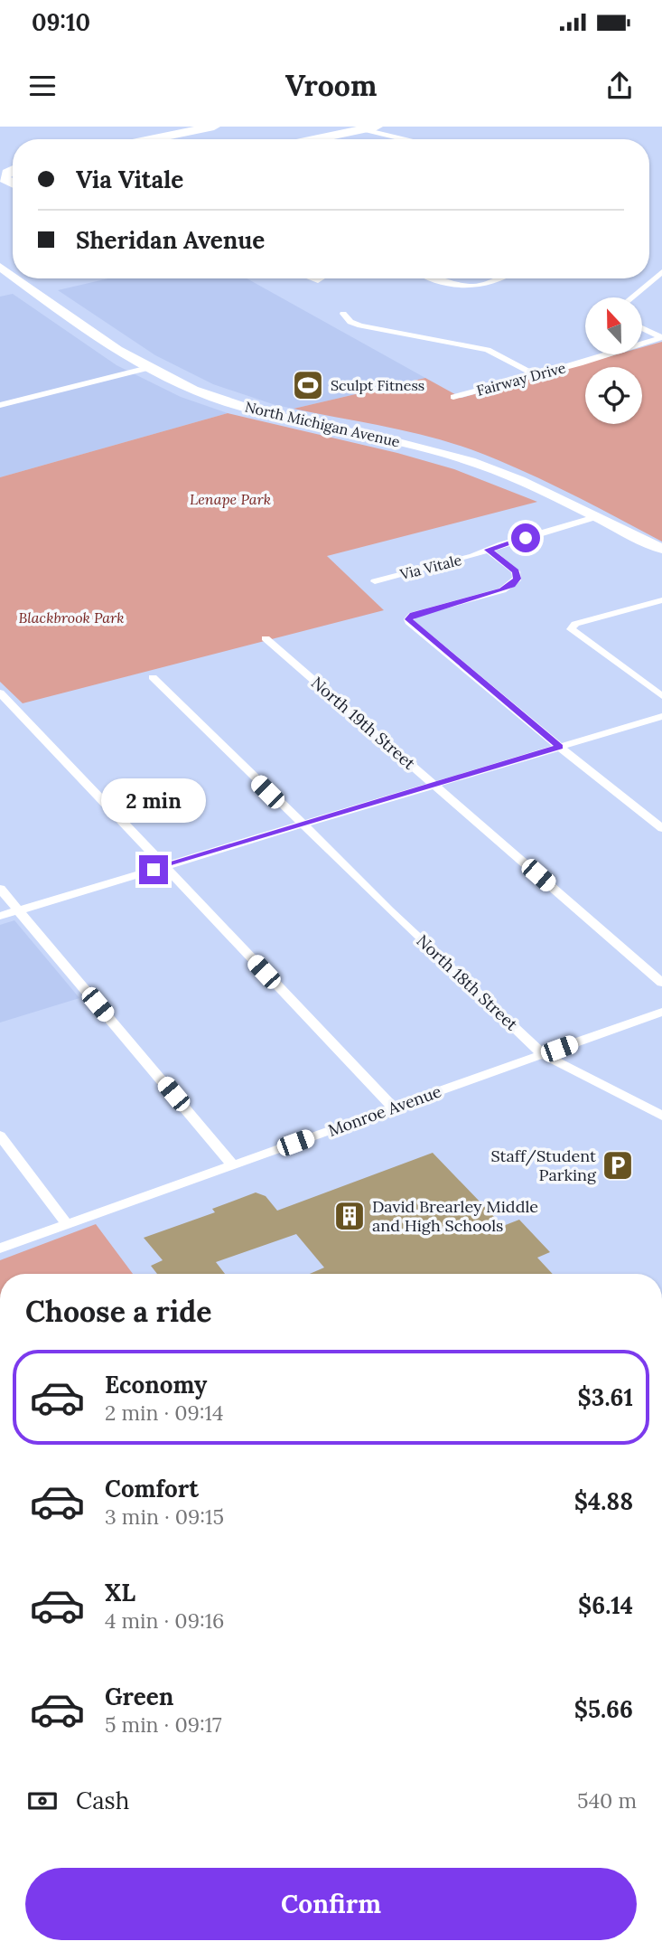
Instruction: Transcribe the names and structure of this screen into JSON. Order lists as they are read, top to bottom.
{
  "streets": {
    "street": [
      "Fairway Drive",
      "North Michigan Avenue",
      "Via Vitale",
      "North 19th Street",
      "North 18th Street",
      "Monroe Avenue"
    ]
  },
  "crossings": [
    ["North Michigan Avenue", "Via Vitale"],
    ["North 18th Street", "Monroe Avenue"]
  ],
  "parks": ["Lenape Park", "Blackbrook Park"],
  "places": {
    "sports": ["Sculpt Fitness"],
    "parking": ["Staff/Student Parking"],
    "building": ["David Brearley Middle and High Schools"]
  },
  "north": "top",
  "page": {
    "status": "09:10",
    "header": "Vroom",
    "banner": ["Via Vitale", "Sheridan Avenue"],
    "bubble": "2 min",
    "heading": "Choose a ride",
    "list": [
      {
        "name": "Economy",
        "note": "2 min · 09:14",
        "value": "$3.61"
      },
      {
        "name": "Comfort",
        "note": "3 min · 09:15",
        "value": "$4.88"
      },
      {
        "name": "XL",
        "note": "4 min · 09:16",
        "value": "$6.14"
      },
      {
        "name": "Green",
        "note": "5 min · 09:17",
        "value": "$5.66"
      }
    ],
    "pay": ["Cash", "540 m"],
    "buttons": "Confirm"
  }
}
